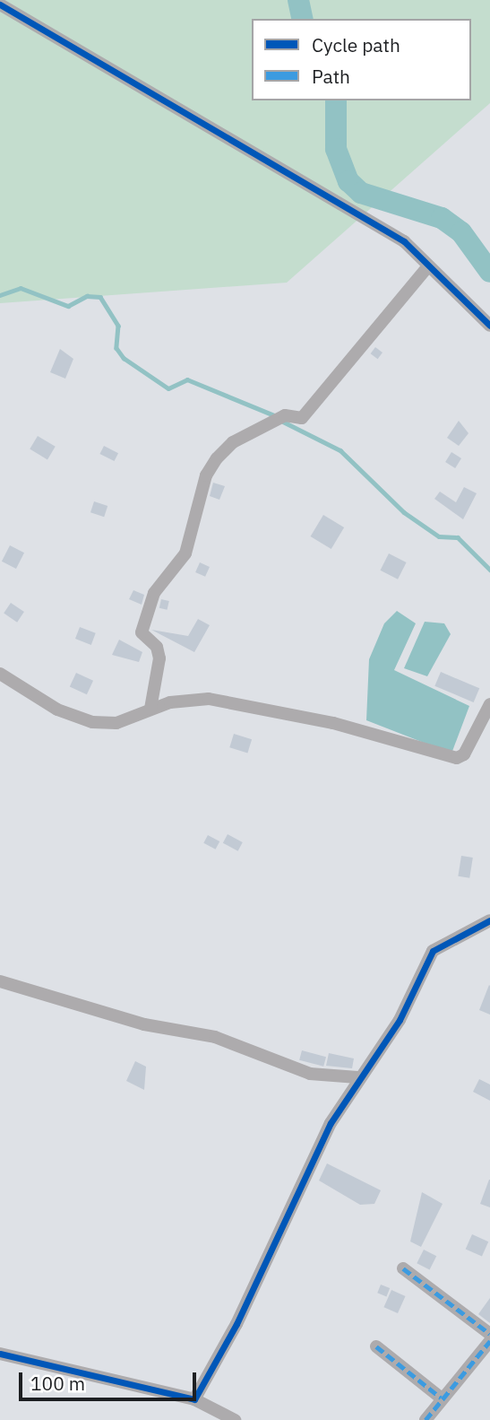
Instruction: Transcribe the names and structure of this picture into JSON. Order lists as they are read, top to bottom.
{
  "legend": ["Cycle path", "Path"],
  "scale_bar": "100 m"
}
